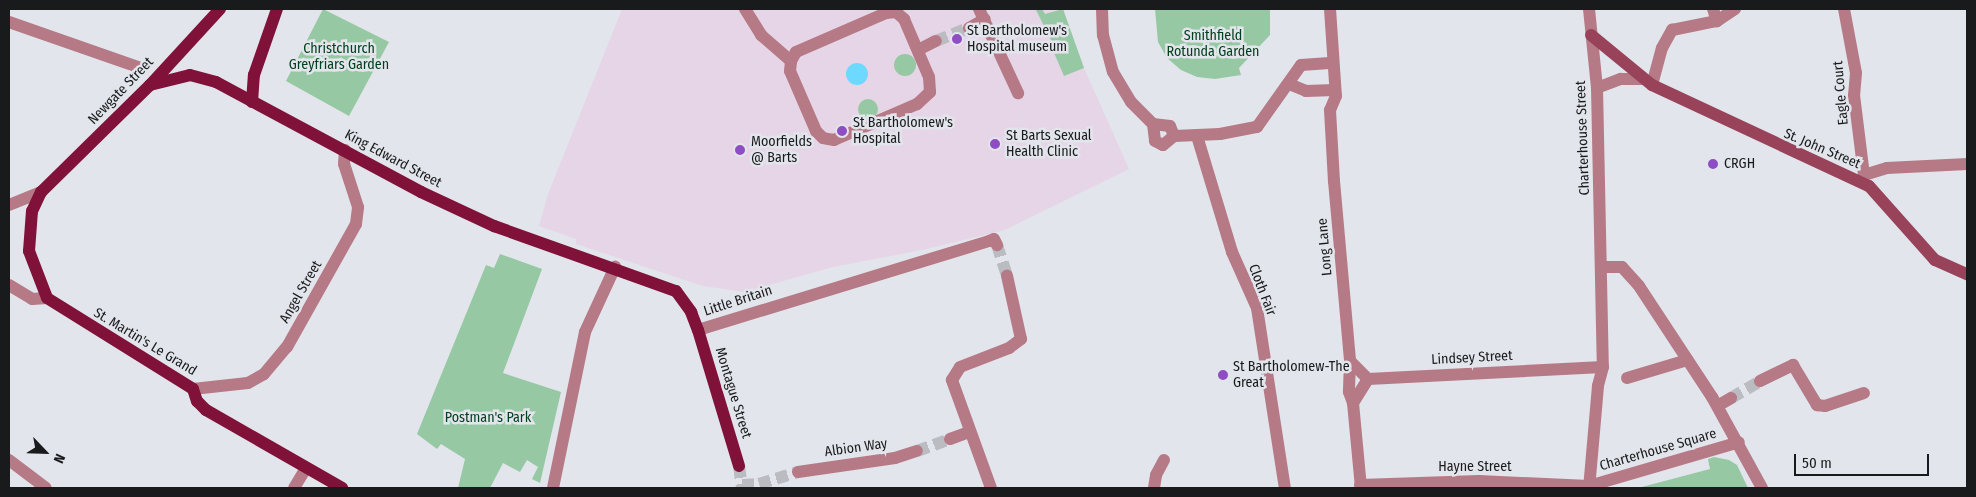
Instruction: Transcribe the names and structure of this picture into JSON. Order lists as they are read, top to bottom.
{
  "streets": {
    "main road": [
      "Newgate Street",
      "St. John Street",
      "King Edward Street",
      "Little Britain",
      "St. Martin's Le Grand",
      "Montague Street"
    ],
    "street": [
      "Eagle Court",
      "Charterhouse Street",
      "Long Lane",
      "Cloth Fair",
      "Angel Street",
      "Lindsey Street",
      "Albion Way",
      "Charterhouse Square",
      "Hayne Street"
    ]
  },
  "crossings": [
    ["Newgate Street", "King Edward Street"],
    ["Eagle Court", "St. John Street"],
    ["Charterhouse Street", "St. John Street"],
    ["Charterhouse Street", "Lindsey Street"],
    ["Charterhouse Street", "Charterhouse Square"],
    ["Charterhouse Street", "Hayne Street"],
    ["King Edward Street", "Angel Street"],
    ["King Edward Street", "Little Britain"],
    ["Long Lane", "Hayne Street"],
    ["Angel Street", "St. Martin's Le Grand"],
    ["Little Britain", "Montague Street"],
    ["Charterhouse Square", "Hayne Street"]
  ],
  "parks": ["Smithfield Rotunda Garden", "Christchurch Greyfriars Garden", "Postman's Park"],
  "places": [
    "St Bartholomew's Hospital museum",
    "St Bartholomew's Hospital",
    "St Barts Sexual Health Clinic",
    "Moorfields @ Barts",
    "CRGH",
    "St Bartholomew-The Great"
  ],
  "scale_bar": "50 m",
  "north": "bottom right"
}
